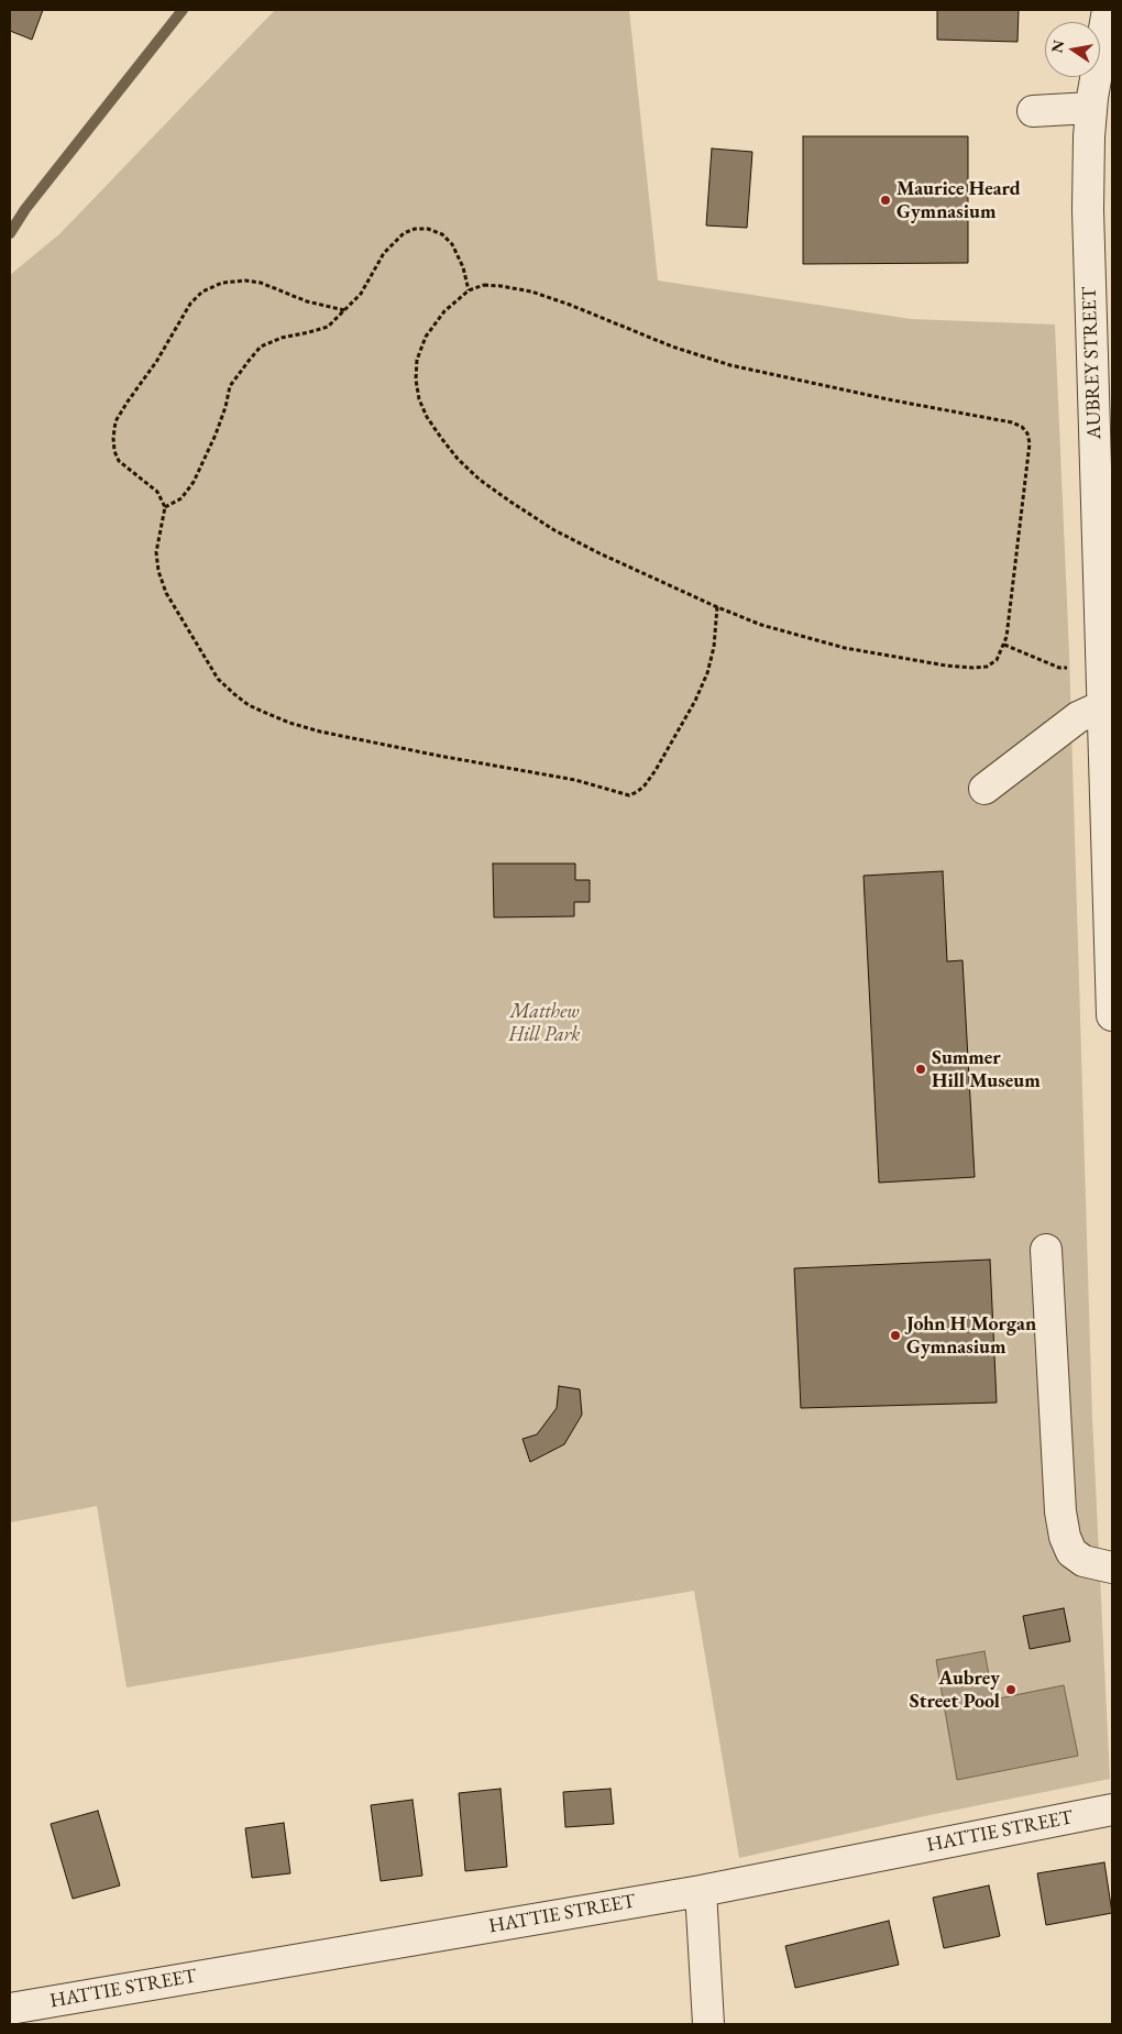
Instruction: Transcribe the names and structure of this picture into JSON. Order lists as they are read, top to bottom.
{
  "streets": {
    "street": ["AUBREY STREET", "HATTIE STREET"]
  },
  "parks": ["Matthew Hill Park"],
  "places": [
    "Maurice Heard Gymnasium",
    "Summer Hill Museum",
    "John H Morgan Gymnasium",
    "Aubrey Street Pool"
  ],
  "north": "left"
}
